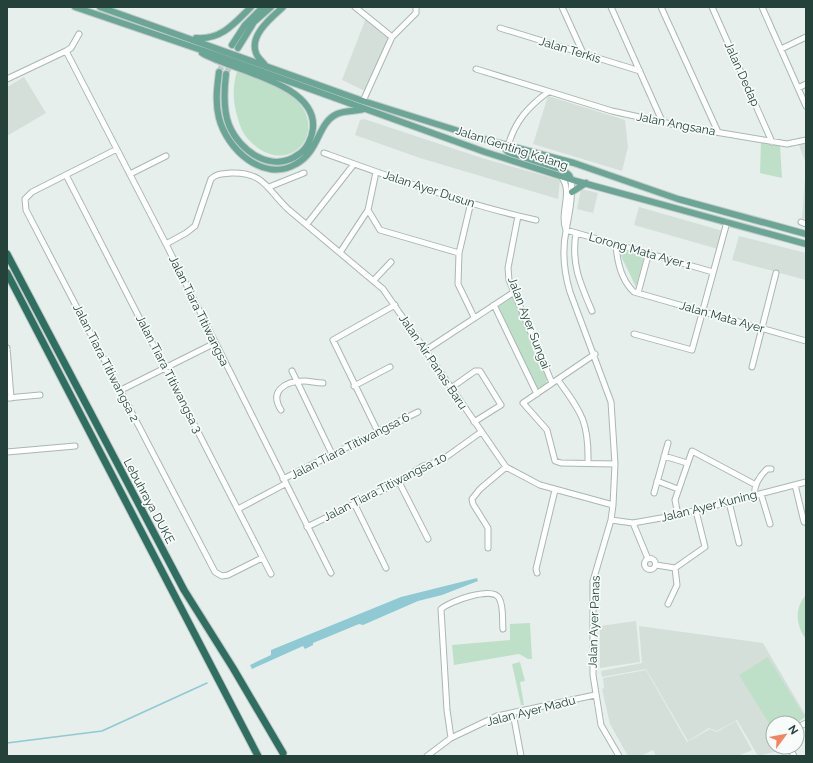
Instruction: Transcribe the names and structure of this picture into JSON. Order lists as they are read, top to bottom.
{
  "streets": {
    "highway": ["Lebuhraya DUKE"],
    "main road": ["Jalan Genting Kelang"],
    "street": [
      "Jalan Terkis",
      "Jalan Dedap",
      "Jalan Angsana",
      "Jalan Ayer Dusun",
      "Lorong Mata Ayer 1",
      "Jalan Tiara Titiwangsa",
      "Jalan Mata Ayer",
      "Jalan Ayer Sungai",
      "Jalan Air Panas Baru",
      "Jalan Tiara Titiwangsa 2",
      "Jalan Tiara Titiwangsa 3",
      "Jalan Tiara Titiwangsa 6",
      "Jalan Tiara Titiwangsa 10",
      "Jalan Ayer Kuning",
      "Jalan Ayer Panas",
      "Jalan Ayer Madu"
    ]
  },
  "crossings": [
    ["Jalan Dedap", "Jalan Angsana"],
    ["Jalan Genting Kelang", "Jalan Ayer Panas"],
    ["Jalan Ayer Dusun", "Jalan Ayer Sungai"],
    ["Lorong Mata Ayer 1", "Jalan Ayer Panas"],
    ["Jalan Tiara Titiwangsa", "Jalan Air Panas Baru"],
    ["Jalan Tiara Titiwangsa", "Jalan Tiara Titiwangsa 2"],
    ["Jalan Tiara Titiwangsa", "Jalan Tiara Titiwangsa 6"],
    ["Jalan Tiara Titiwangsa", "Jalan Tiara Titiwangsa 10"],
    ["Jalan Air Panas Baru", "Jalan Tiara Titiwangsa 10"],
    ["Jalan Air Panas Baru", "Jalan Ayer Panas"],
    ["Jalan Tiara Titiwangsa 2", "Jalan Tiara Titiwangsa 3"],
    ["Jalan Tiara Titiwangsa 3", "Jalan Tiara Titiwangsa 6"],
    ["Jalan Ayer Kuning", "Jalan Ayer Panas"],
    ["Jalan Ayer Panas", "Jalan Ayer Madu"]
  ],
  "north": "top right"
}
